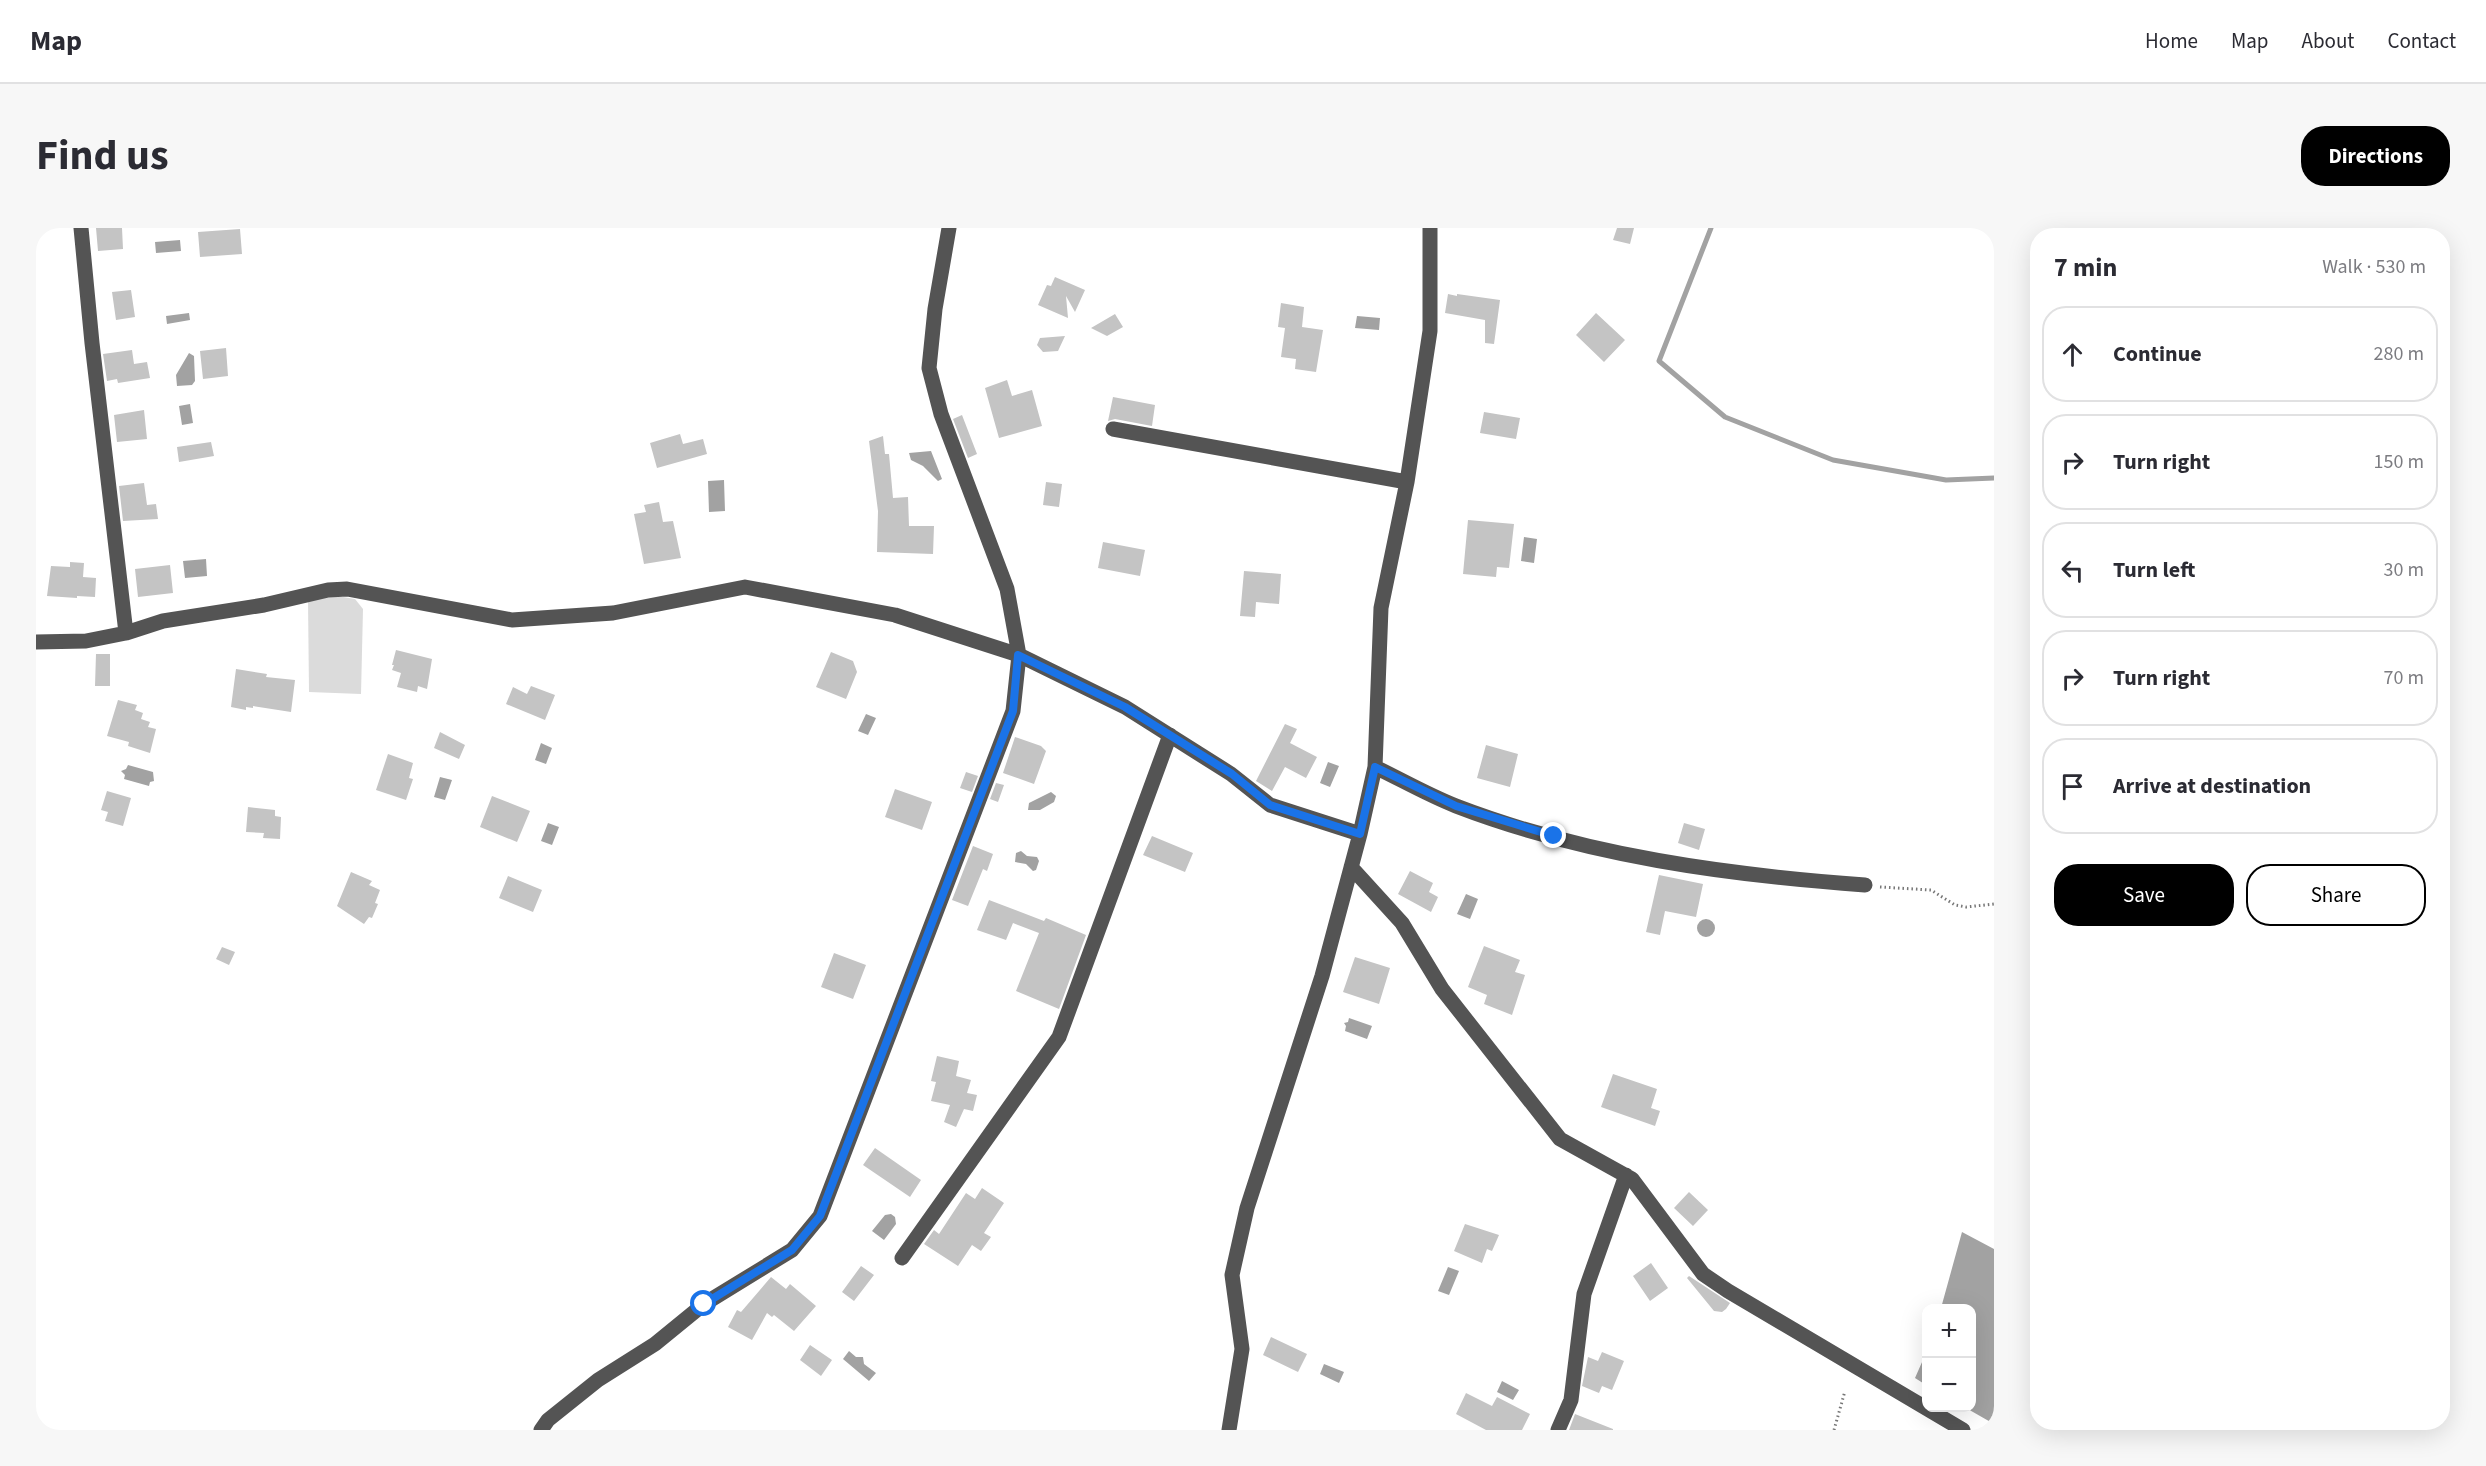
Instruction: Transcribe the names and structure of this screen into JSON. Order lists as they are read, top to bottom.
{
  "page": {
    "header": "Map",
    "nav": [
      "Home",
      "Map",
      "About",
      "Contact"
    ],
    "title": "Find us",
    "buttons": [
      "Directions",
      ["Save", "Share"]
    ],
    "heading": ["7 min", "Walk · 530 m"],
    "list": [
      ["Continue", "280 m"],
      ["Turn right", "150 m"],
      ["Turn left", "30 m"],
      ["Turn right", "70 m"],
      "Arrive at destination"
    ],
    "map_buttons": ["+", "−"]
  }
}
